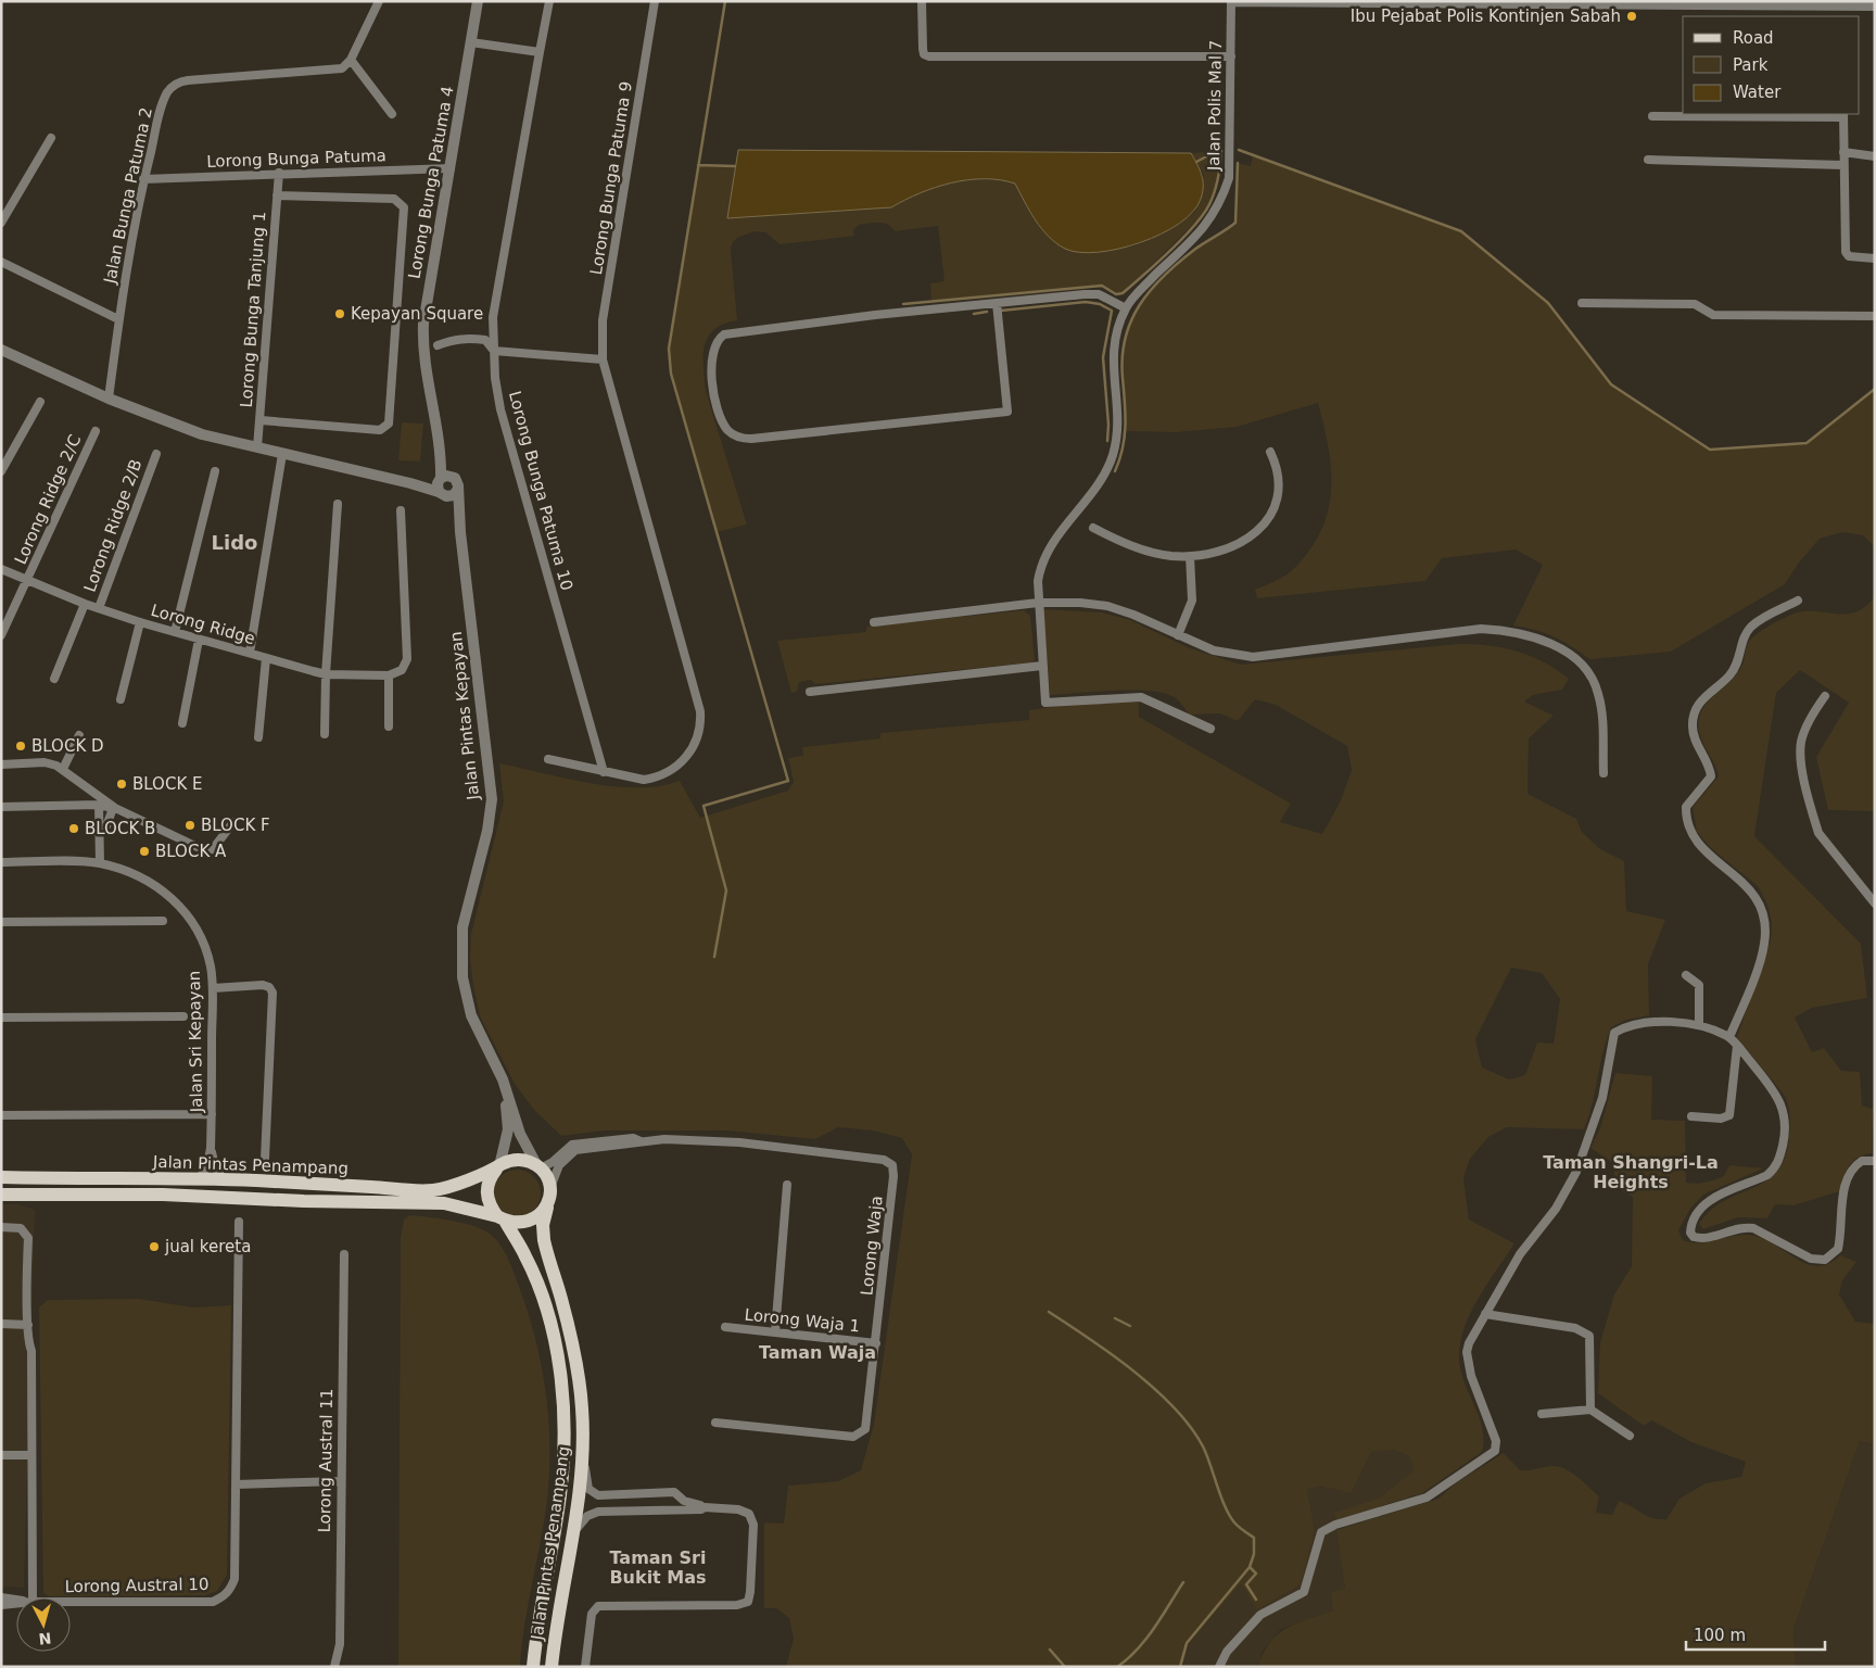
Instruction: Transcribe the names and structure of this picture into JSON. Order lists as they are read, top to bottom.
{
  "streets": {
    "main road": ["Jalan Pintas Penampang"],
    "street": [
      "Jalan Polis Mal 7",
      "Lorong Bunga Patuma",
      "Lorong Bunga Patuma 9",
      "Lorong Bunga Patuma 4",
      "Jalan Bunga Patuma 2",
      "Lorong Bunga Tanjung 1",
      "Lorong Bunga Patuma 10",
      "Lorong Ridge 2/C",
      "Lorong Ridge 2/B",
      "Lorong Ridge",
      "Jalan Pintas Kepayan",
      "Jalan Sri Kepayan",
      "Lorong Waja",
      "Lorong Waja 1",
      "Lorong Austral 11",
      "Lorong Austral 10"
    ]
  },
  "crossings": [
    ["Lorong Bunga Patuma", "Lorong Bunga Patuma 4"],
    ["Lorong Bunga Patuma", "Jalan Bunga Patuma 2"],
    ["Lorong Bunga Patuma", "Lorong Bunga Tanjung 1"],
    ["Lorong Bunga Patuma 9", "Lorong Bunga Patuma 10"],
    ["Lorong Bunga Patuma 4", "Jalan Pintas Kepayan"],
    ["Lorong Ridge 2/C", "Lorong Ridge"],
    ["Lorong Ridge 2/B", "Lorong Ridge"],
    ["Jalan Pintas Kepayan", "Jalan Pintas Penampang"],
    ["Jalan Pintas Kepayan", "Lorong Waja"],
    ["Jalan Sri Kepayan", "Jalan Pintas Penampang"],
    ["Jalan Pintas Penampang", "Lorong Waja"],
    ["Lorong Waja", "Lorong Waja 1"]
  ],
  "districts": [
    "Lido",
    "Taman Shangri-La Heights",
    "Taman Waja",
    "Taman Sri Bukit Mas"
  ],
  "places": [
    "Ibu Pejabat Polis Kontinjen Sabah",
    "Kepayan Square",
    "BLOCK D",
    "BLOCK E",
    "BLOCK F",
    "BLOCK B",
    "BLOCK A",
    "jual kereta"
  ],
  "legend": ["Road", "Park", "Water"],
  "scale_bar": "100 m",
  "north": "bottom"
}
